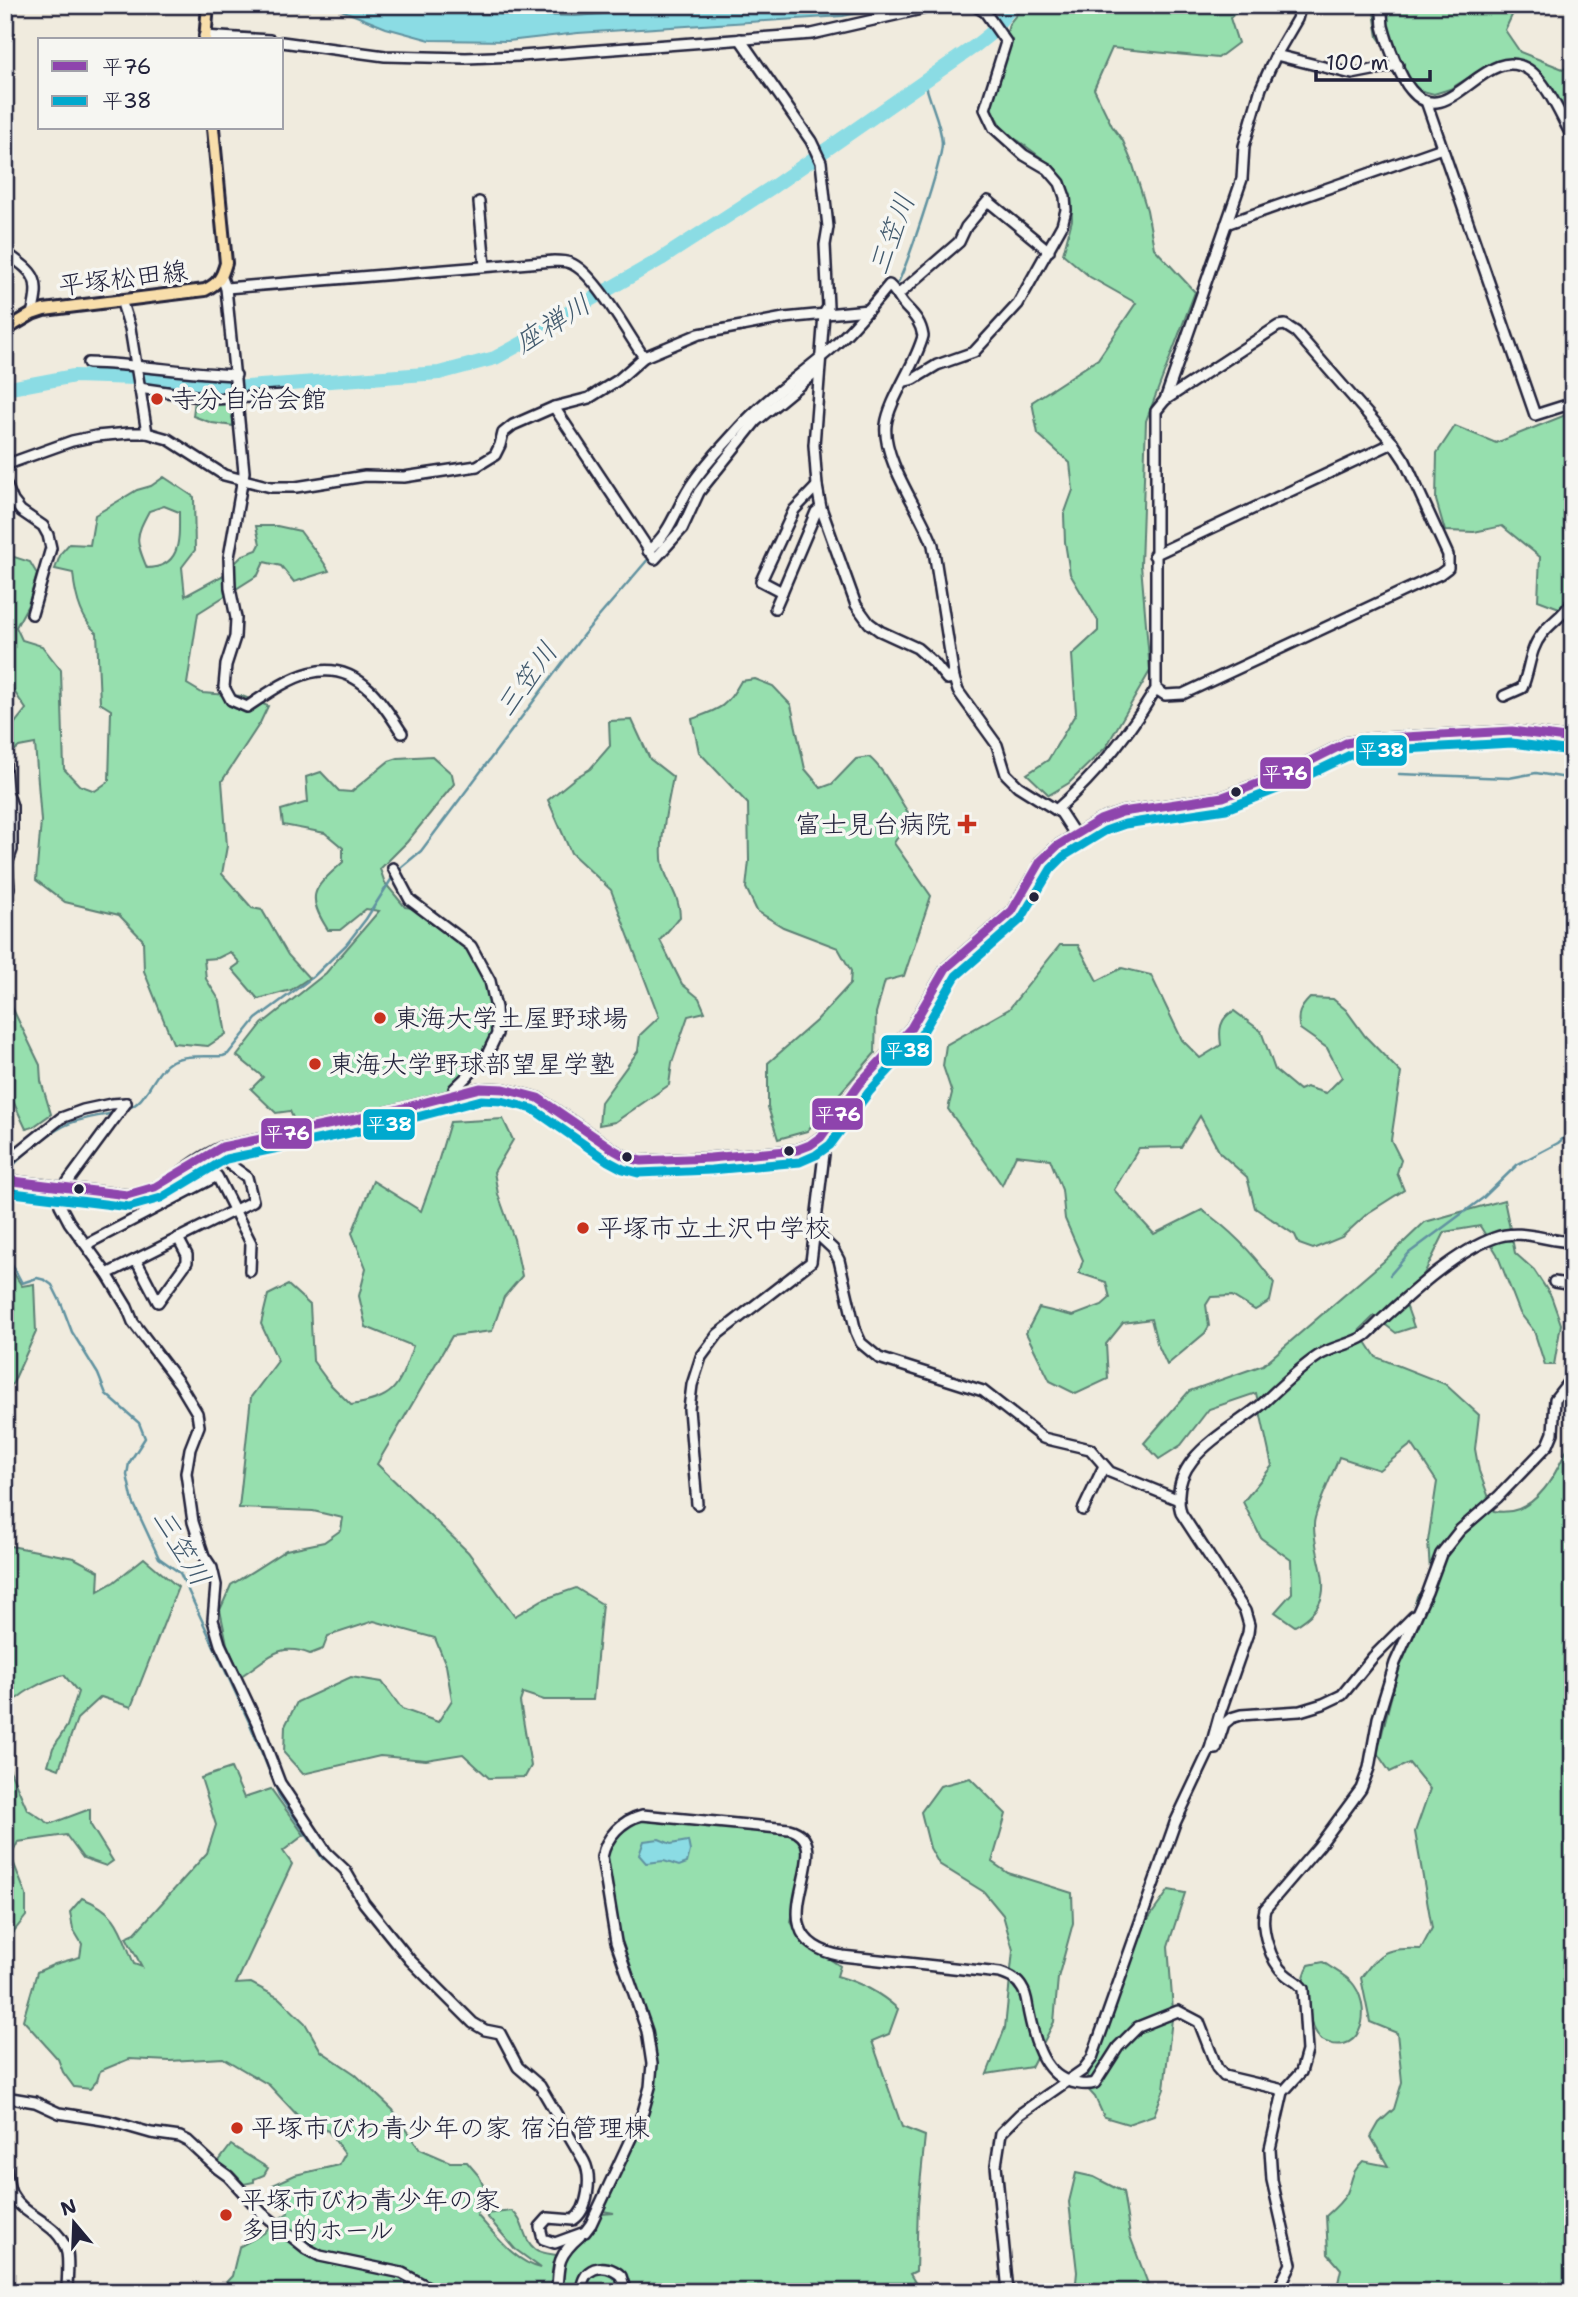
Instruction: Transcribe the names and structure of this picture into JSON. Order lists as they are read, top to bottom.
{
  "streets": {
    "main road": ["平塚松田線"]
  },
  "water": ["三笠川", "座禅川"],
  "places": {
    "other": [
      "寺分自治会館",
      "東海大学土屋野球場",
      "東海大学野球部望星学塾",
      "平塚市立土沢中学校",
      "平塚市びわ青少年の家 宿泊管理棟",
      "平塚市びわ青少年の家 多目的ホール"
    ],
    "health": ["富士見台病院"]
  },
  "lines": ["transit line 平76", "transit line 平38"],
  "legend": ["平76", "平38"],
  "scale_bar": "100 m",
  "north": "top"
}
